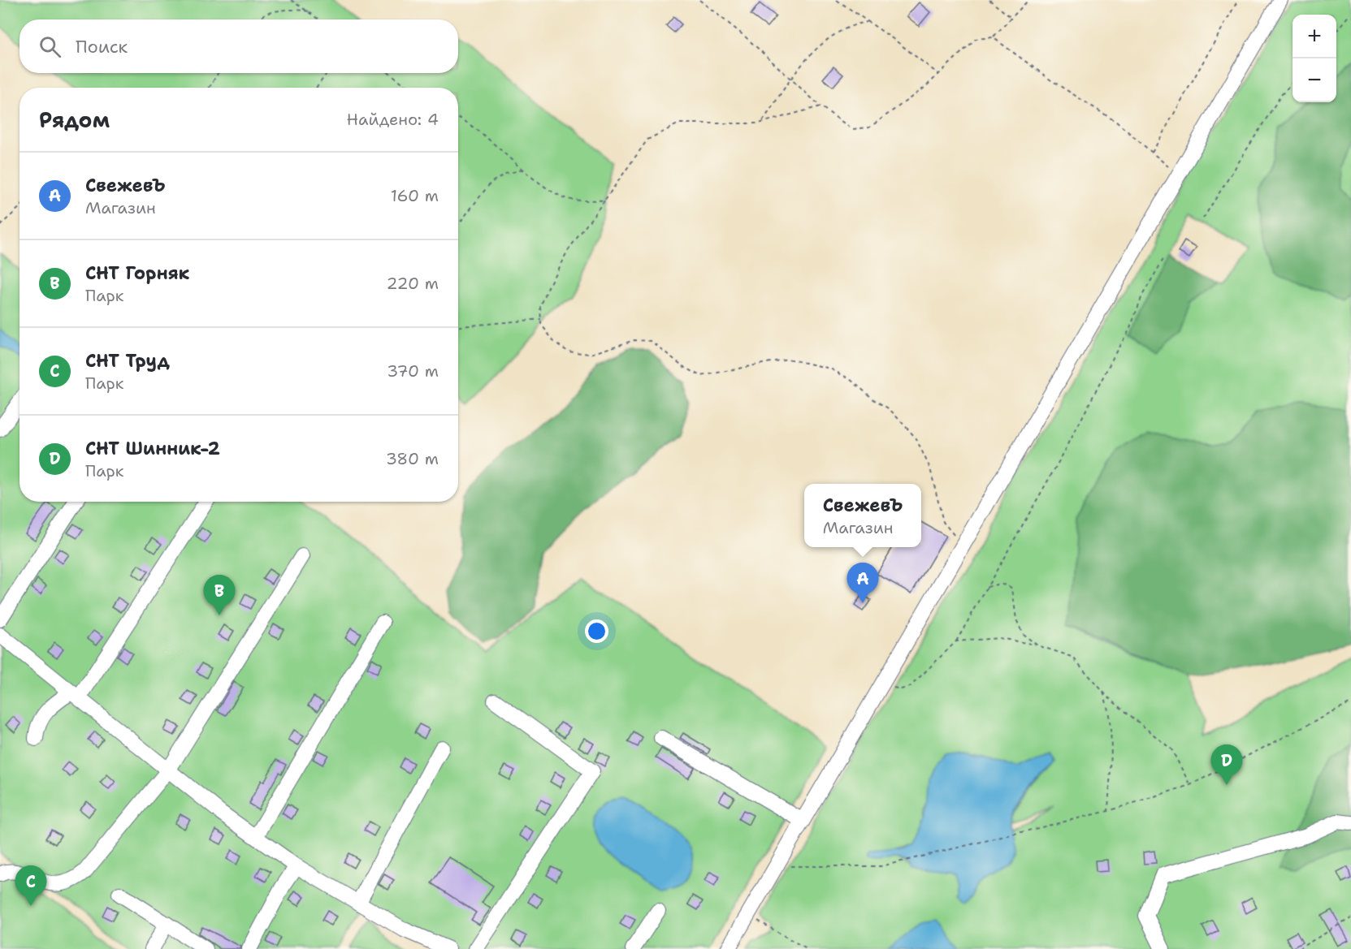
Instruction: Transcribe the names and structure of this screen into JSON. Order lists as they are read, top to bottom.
{
  "page": {
    "map_buttons": ["+", "−"],
    "search": "Поиск",
    "heading": ["Рядом", "Найдено: 4"],
    "list": [
      {
        "mark": "A",
        "name": "СвежевЪ",
        "note": "Магазин",
        "value": "160 m"
      },
      {
        "mark": "B",
        "name": "СНТ Горняк",
        "note": "Парк",
        "value": "220 m"
      },
      {
        "mark": "C",
        "name": "СНТ Труд",
        "note": "Парк",
        "value": "370 m"
      },
      {
        "mark": "D",
        "name": "СНТ Шинник-2",
        "note": "Парк",
        "value": "380 m"
      }
    ],
    "popup": ["СвежевЪ", "Магазин"],
    "pins": [
      "A",
      "B",
      "D",
      "C"
    ]
  }
}
